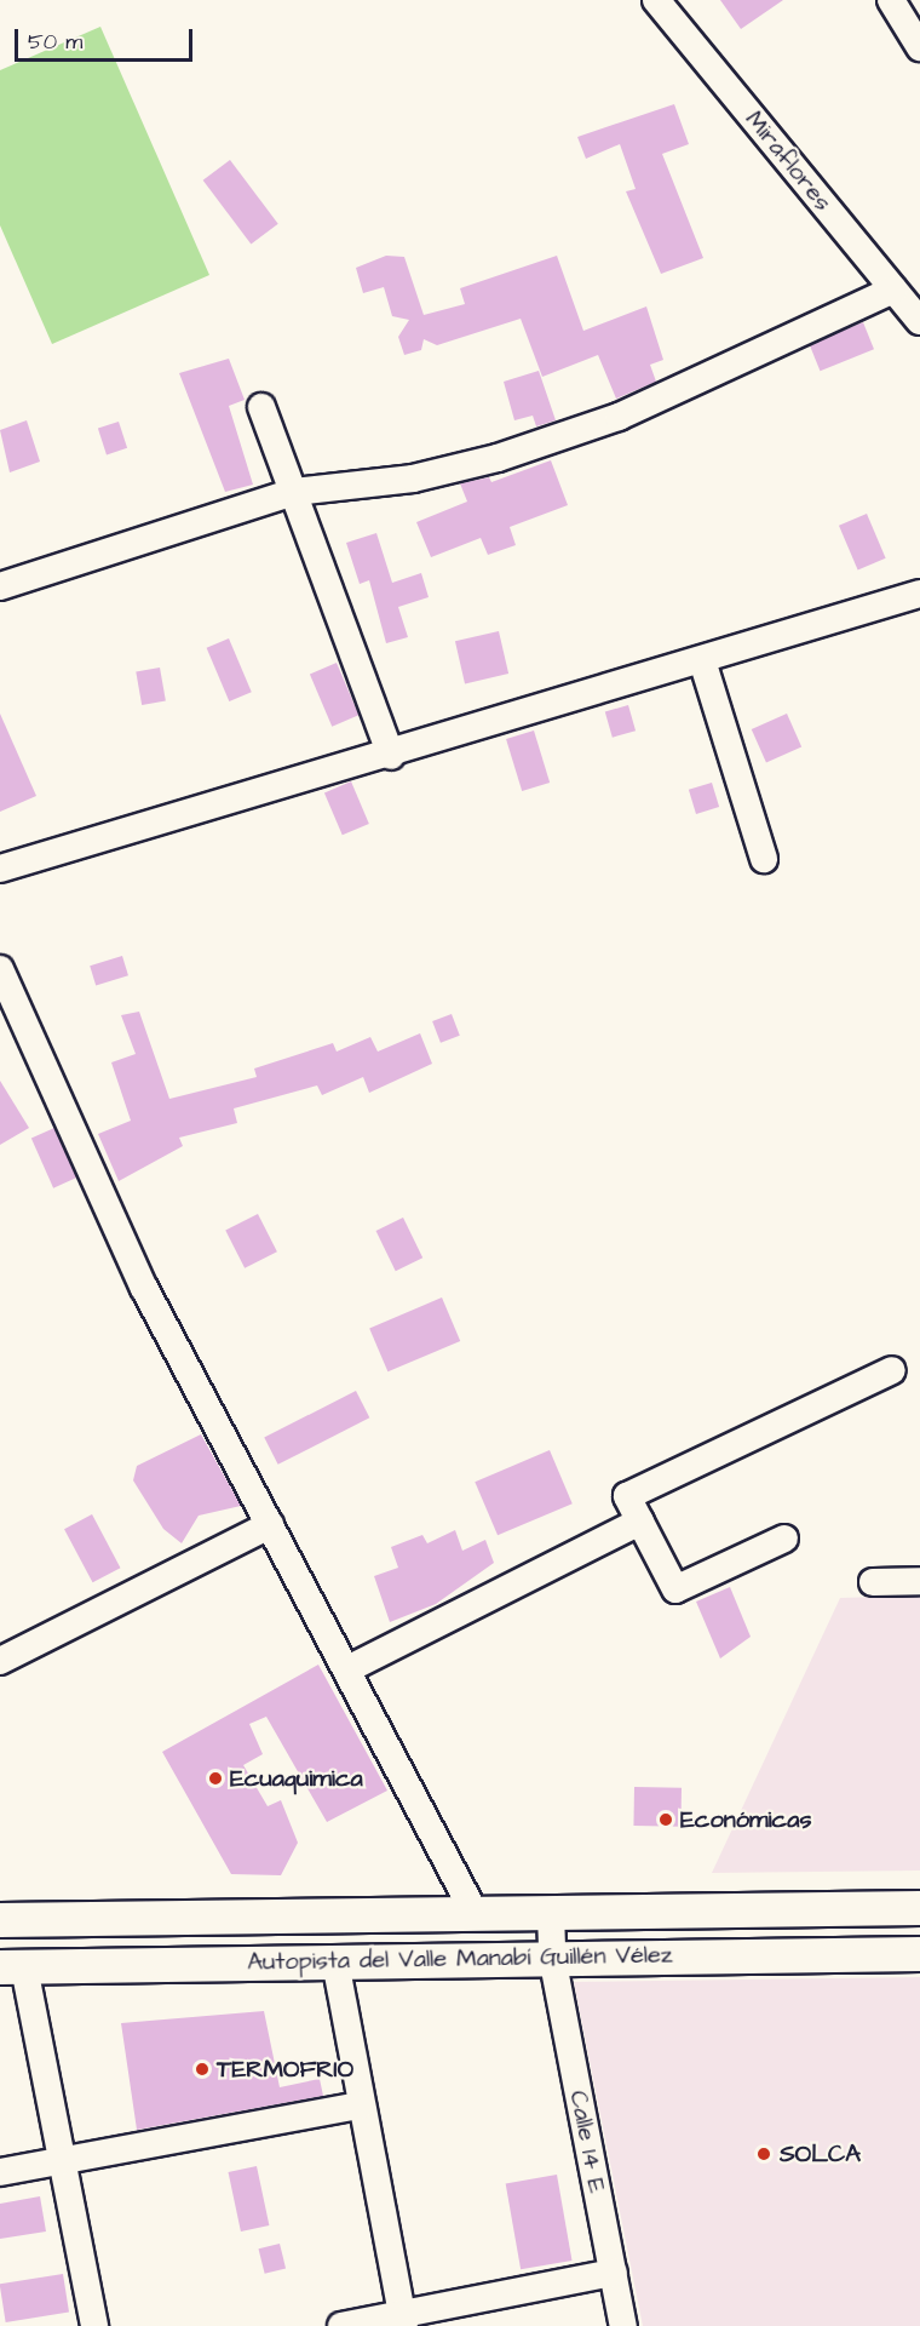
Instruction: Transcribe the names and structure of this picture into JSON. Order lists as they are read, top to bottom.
{
  "streets": {
    "main road": ["Autopista del Valle Manabí Guillén Vélez"],
    "street": ["Miraflores", "Calle 14 E"]
  },
  "crossings": [
    ["Autopista del Valle Manabí Guillén Vélez", "Calle 14 E"]
  ],
  "places": [
    "Ecuaquimica",
    "Económicas",
    "TERMOFRIO",
    "SOLCA"
  ],
  "scale_bar": "50 m"
}
